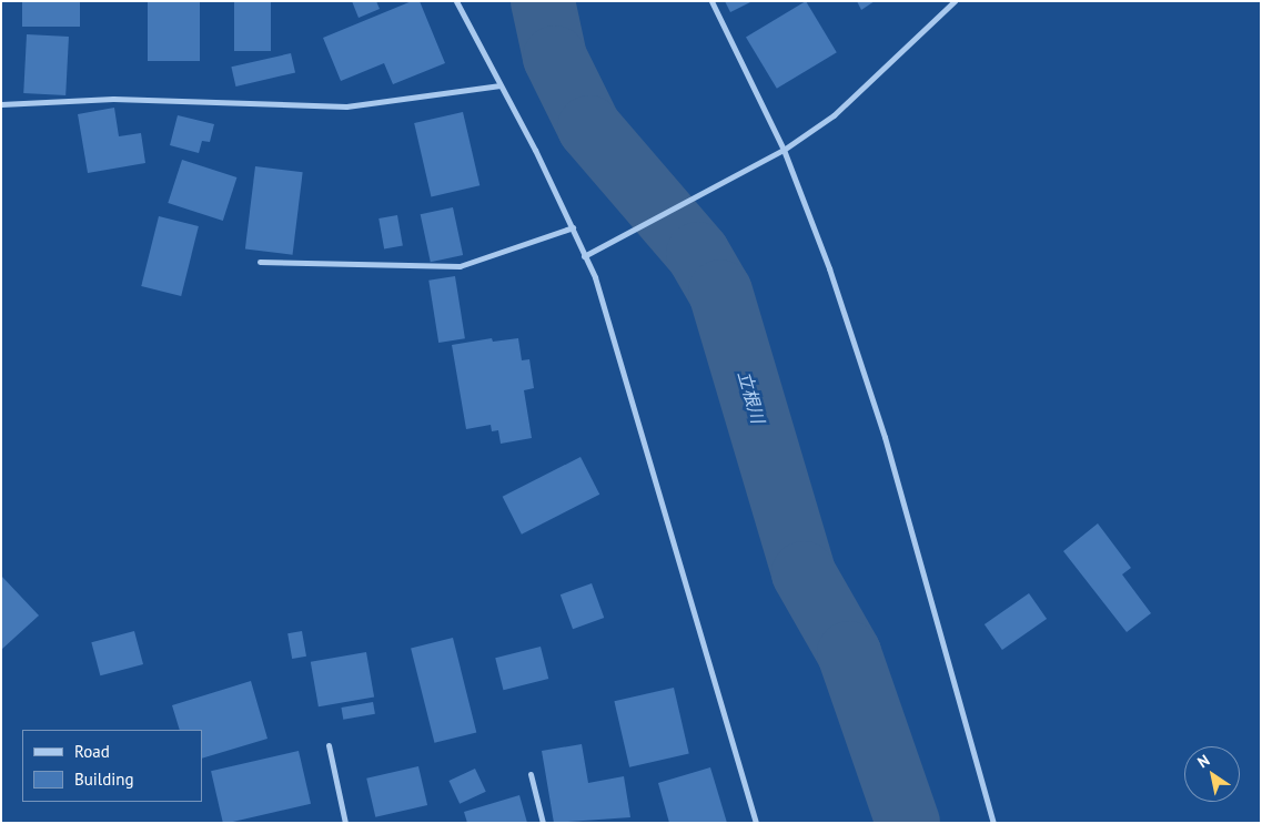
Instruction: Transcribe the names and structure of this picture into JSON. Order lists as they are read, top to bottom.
{
  "water": ["立根川"],
  "legend": ["Road", "Building"],
  "north": "top left"
}
